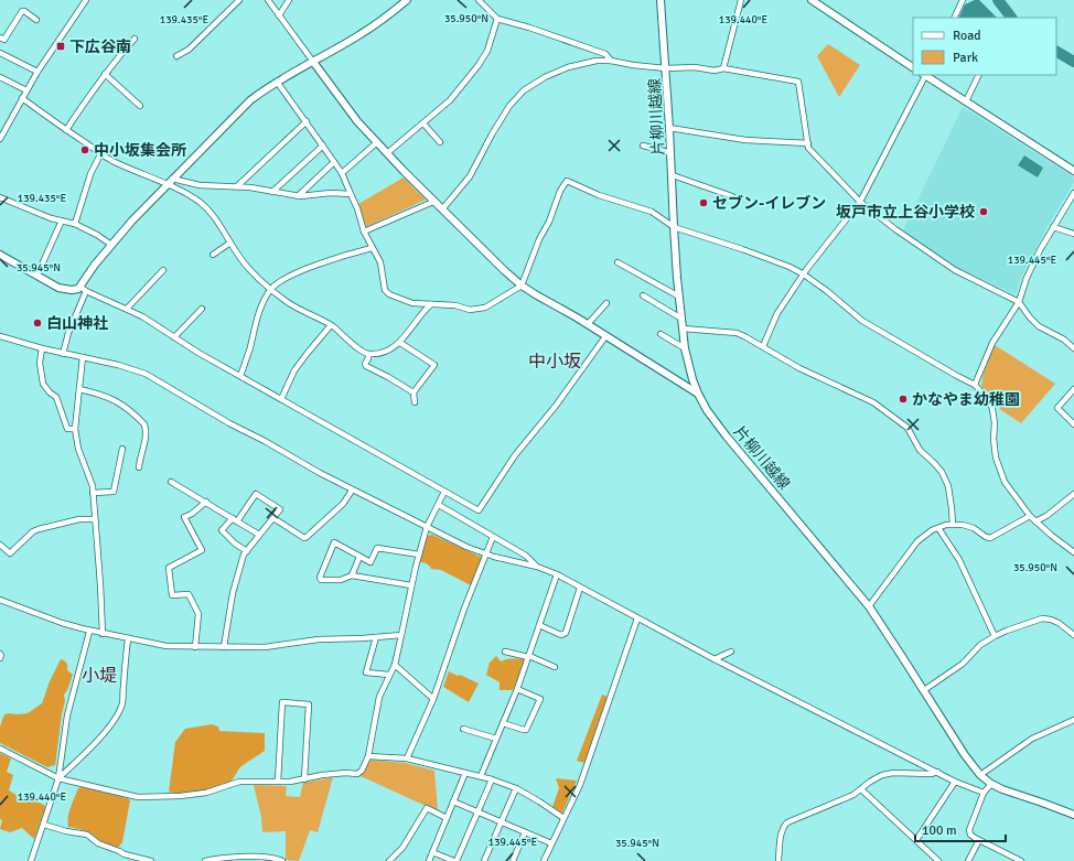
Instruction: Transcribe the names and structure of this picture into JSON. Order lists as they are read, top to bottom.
{
  "streets": {
    "street": ["片柳川越線"]
  },
  "districts": ["中小坂", "小堤"],
  "places": {
    "transit": ["下広谷南"],
    "other": [
      "中小坂集会所",
      "セブン-イレブン",
      "坂戸市立上谷小学校",
      "白山神社",
      "かなやま幼稚園"
    ]
  },
  "legend": ["Road", "Park"],
  "scale_bar": "100 m",
  "coordinates": [
    "35.950°N",
    "139.435°E",
    "139.440°E",
    "139.445°E",
    "35.945°N"
  ]
}
